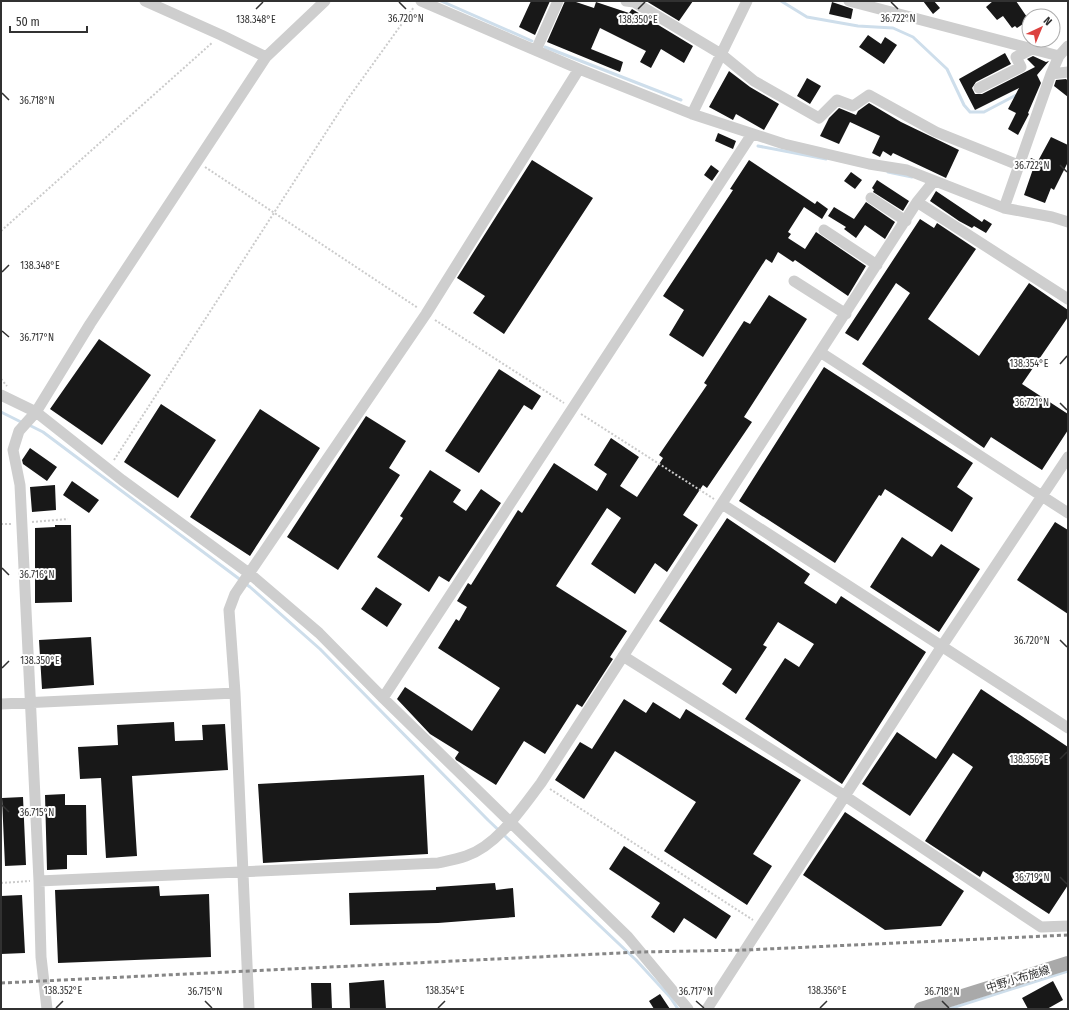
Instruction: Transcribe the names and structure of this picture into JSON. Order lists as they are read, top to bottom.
{
  "streets": {
    "main road": ["中野小布施線"]
  },
  "scale_bar": "50 m",
  "north": "top right",
  "coordinates": [
    "36.720°N",
    "36.722°N",
    "138.348°E",
    "138.350°E",
    "36.718°N",
    "36.717°N",
    "138.354°E",
    "36.721°N",
    "36.716°N",
    "138.356°E",
    "36.715°N",
    "36.719°N",
    "138.352°E"
  ]
}
